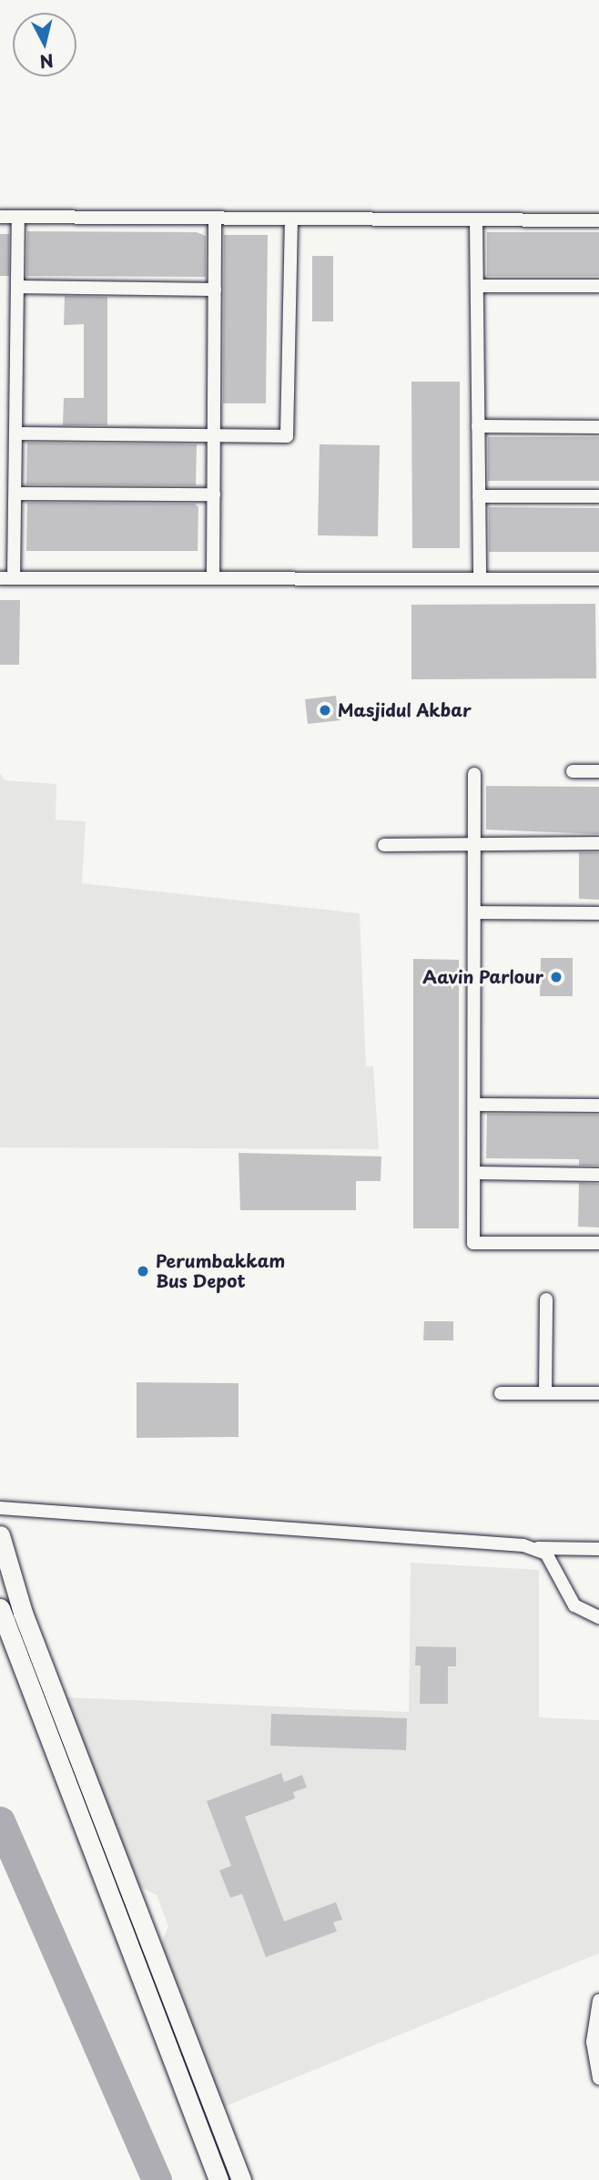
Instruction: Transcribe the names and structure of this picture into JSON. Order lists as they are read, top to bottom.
{
  "places": ["Masjidul Akbar", "Aavin Parlour", "Perumbakkam Bus Depot"],
  "north": "bottom"
}
